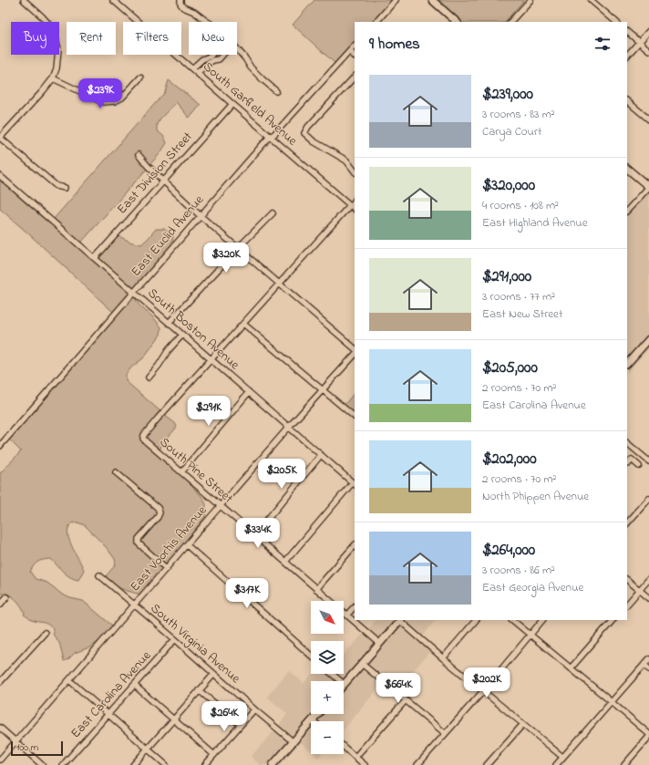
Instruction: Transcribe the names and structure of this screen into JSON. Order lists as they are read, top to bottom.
{
  "streets": {
    "street": [
      "South Garfield Avenue",
      "East Division Street",
      "East Euclid Avenue",
      "South Boston Avenue",
      "South Pine Street",
      "East Voorhis Avenue",
      "South Virginia Avenue",
      "East Carolina Avenue"
    ]
  },
  "crossings": [
    ["South Garfield Avenue", "East Division Street"],
    ["South Garfield Avenue", "East Euclid Avenue"],
    ["East Division Street", "South Boston Avenue"],
    ["East Euclid Avenue", "South Boston Avenue"],
    ["South Boston Avenue", "South Pine Street"],
    ["South Boston Avenue", "East Voorhis Avenue"],
    ["South Pine Street", "East Voorhis Avenue"],
    ["East Voorhis Avenue", "South Virginia Avenue"],
    ["South Virginia Avenue", "East Carolina Avenue"]
  ],
  "scale_bar": "100 m",
  "north": "bottom right",
  "page": {
    "chip": [
      "Buy",
      "Rent",
      "Filters",
      "New"
    ],
    "heading": "9 homes",
    "list": [
      {
        "name": "$239,000",
        "note": "3 rooms · 83 m² · Carya Court"
      },
      {
        "name": "$320,000",
        "note": "4 rooms · 108 m² · East Highland Avenue"
      },
      {
        "name": "$291,000",
        "note": "3 rooms · 77 m² · East New Street"
      },
      {
        "name": "$205,000",
        "note": "2 rooms · 70 m² · East Carolina Avenue"
      },
      {
        "name": "$202,000",
        "note": "2 rooms · 70 m² · North Phippen Avenue"
      },
      {
        "name": "$264,000",
        "note": "3 rooms · 86 m² · East Georgia Avenue"
      }
    ],
    "price": [
      "$239K",
      "$320K",
      "$291K",
      "$205K",
      "$334K",
      "$317K",
      "$202K",
      "$664K",
      "$264K"
    ],
    "map_buttons": ["+", "−"],
    "scale": "100 m"
  }
}
